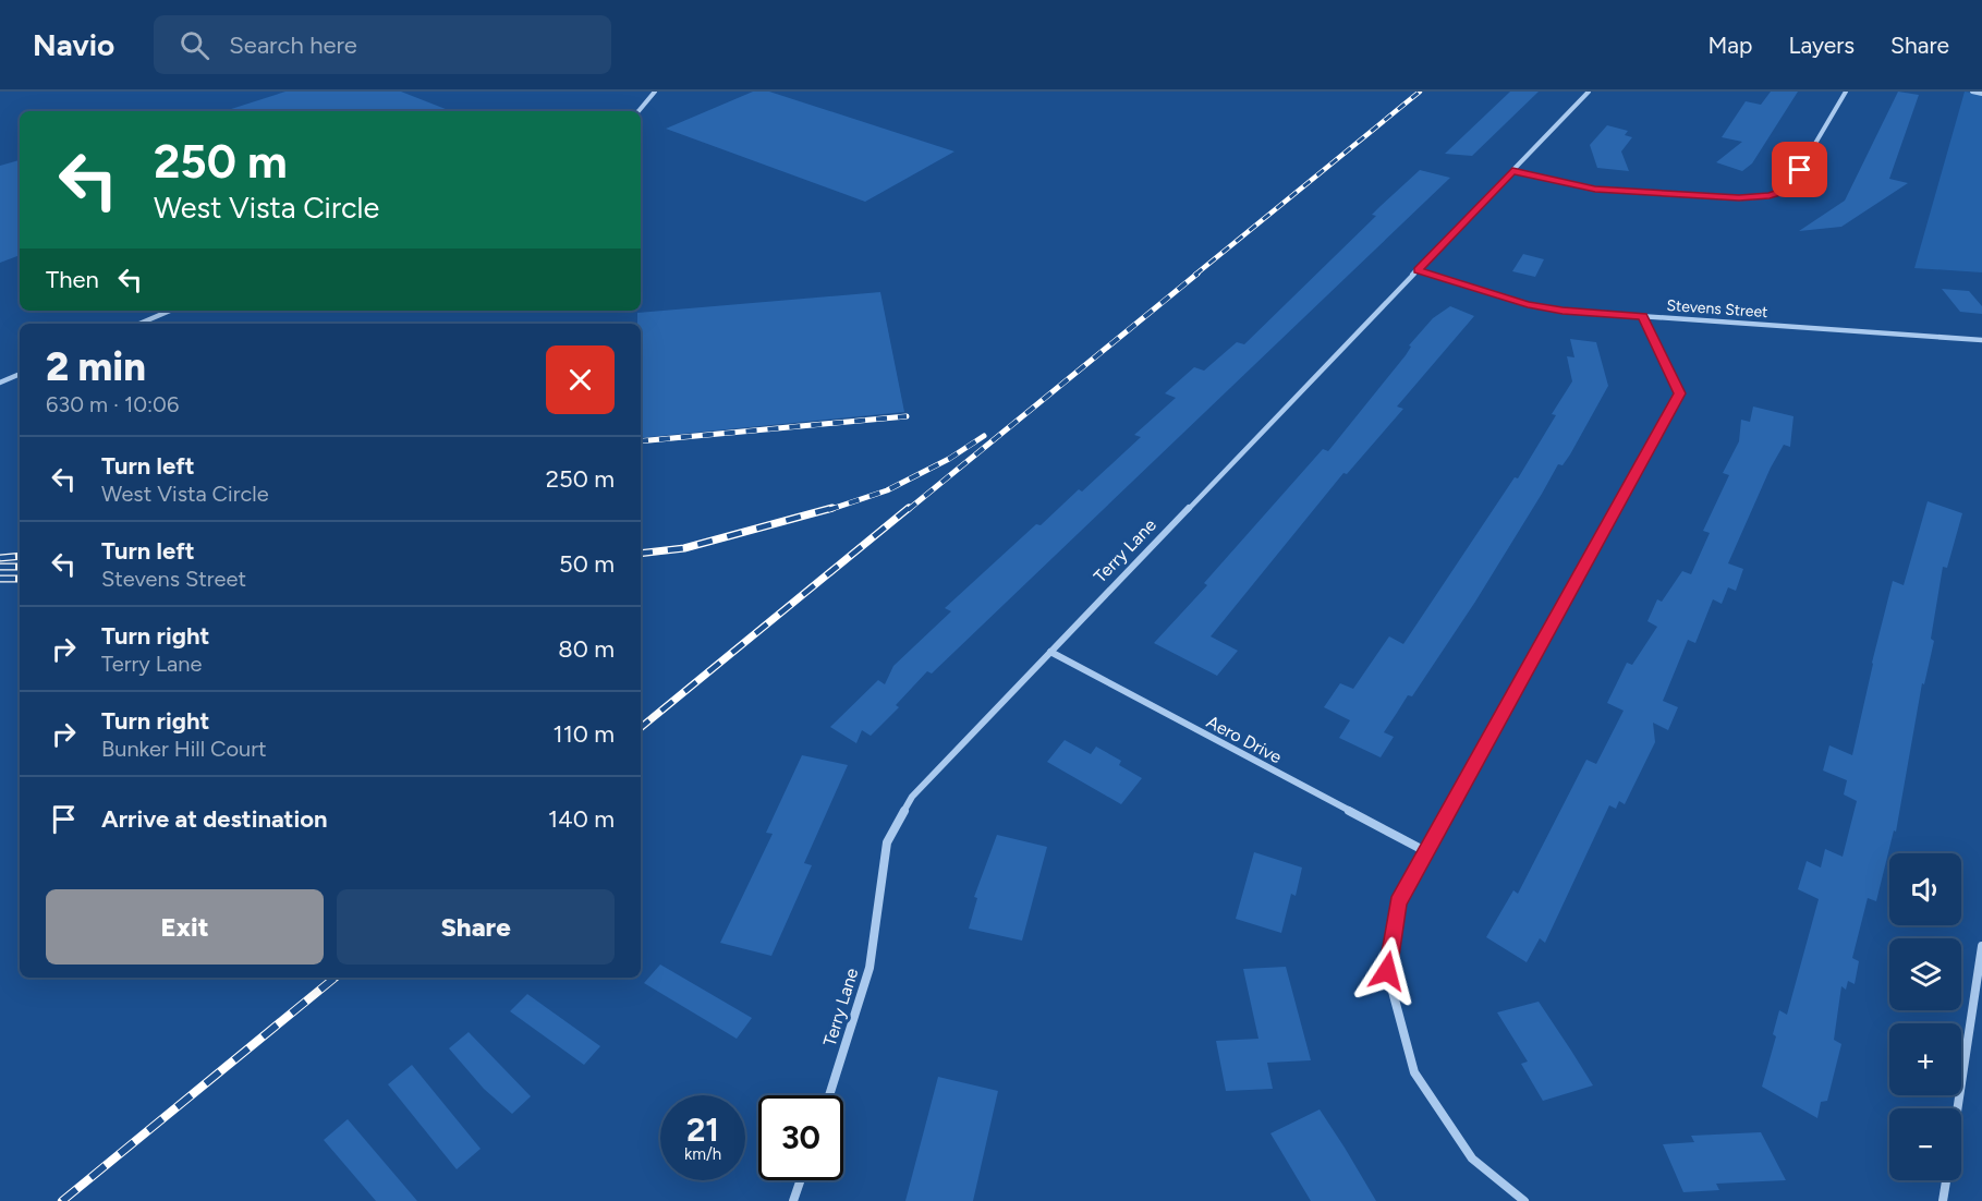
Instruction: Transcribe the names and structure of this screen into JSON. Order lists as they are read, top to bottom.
{
  "streets": {
    "street": ["Stevens Street", "Terry Lane", "Aero Drive"]
  },
  "crossings": [
    ["Stevens Street", "Terry Lane"],
    ["Terry Lane", "Aero Drive"]
  ],
  "page": {
    "header": "Navio",
    "search": "Search here",
    "nav": ["Map", "Layers", "Share"],
    "turn": ["250 m", "West Vista Circle"],
    "then": "Then",
    "heading": ["2 min", "630 m · 10:06"],
    "list": [
      {
        "name": "Turn left",
        "note": "West Vista Circle",
        "value": "250 m"
      },
      {
        "name": "Turn left",
        "note": "Stevens Street",
        "value": "50 m"
      },
      {
        "name": "Turn right",
        "note": "Terry Lane",
        "value": "80 m"
      },
      {
        "name": "Turn right",
        "note": "Bunker Hill Court",
        "value": "110 m"
      },
      {
        "name": "Arrive at destination",
        "value": "140 m"
      }
    ],
    "map_buttons": ["+", "−"],
    "buttons": ["Exit", "Share"],
    "speed": "21 km/h",
    "limit": "30"
  }
}
